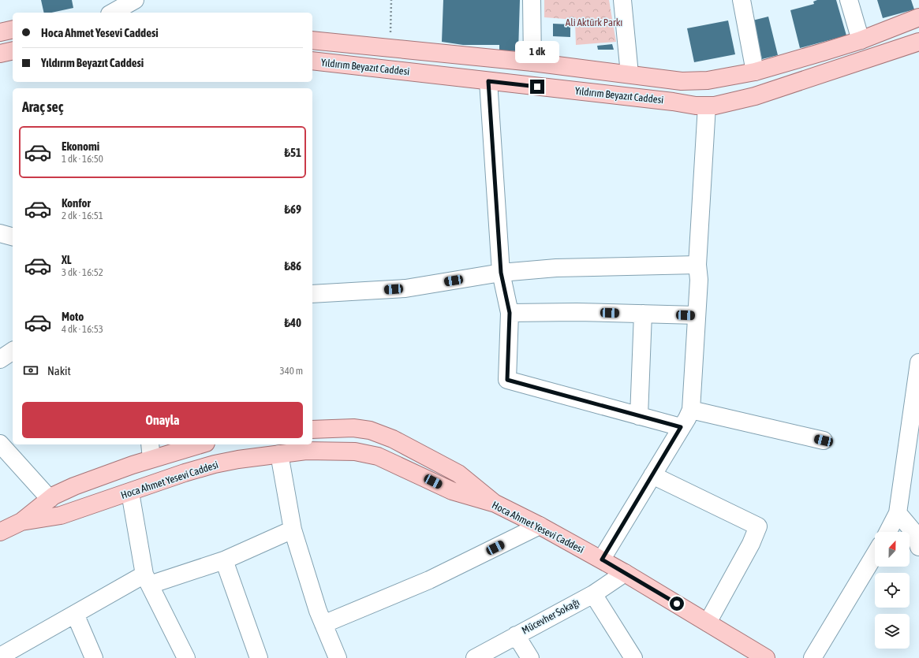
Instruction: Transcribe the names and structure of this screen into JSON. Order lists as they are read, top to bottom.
{
  "streets": {
    "main road": ["Yıldırım Beyazıt Caddesi", "Hoca Ahmet Yesevi Caddesi"],
    "street": ["Mücevher Sokağı"]
  },
  "crossings": [
    ["Hoca Ahmet Yesevi Caddesi", "Mücevher Sokağı"]
  ],
  "parks": ["Ali Aktürk Parkı"],
  "north": "top",
  "page": {
    "banner": ["Hoca Ahmet Yesevi Caddesi", "Yıldırım Beyazıt Caddesi"],
    "bubble": "1 dk",
    "heading": "Araç seç",
    "list": [
      {
        "name": "Ekonomi",
        "note": "1 dk · 16:50",
        "value": "₺51"
      },
      {
        "name": "Konfor",
        "note": "2 dk · 16:51",
        "value": "₺69"
      },
      {
        "name": "XL",
        "note": "3 dk · 16:52",
        "value": "₺86"
      },
      {
        "name": "Moto",
        "note": "4 dk · 16:53",
        "value": "₺40"
      }
    ],
    "pay": ["Nakit", "340 m"],
    "buttons": "Onayla"
  }
}
